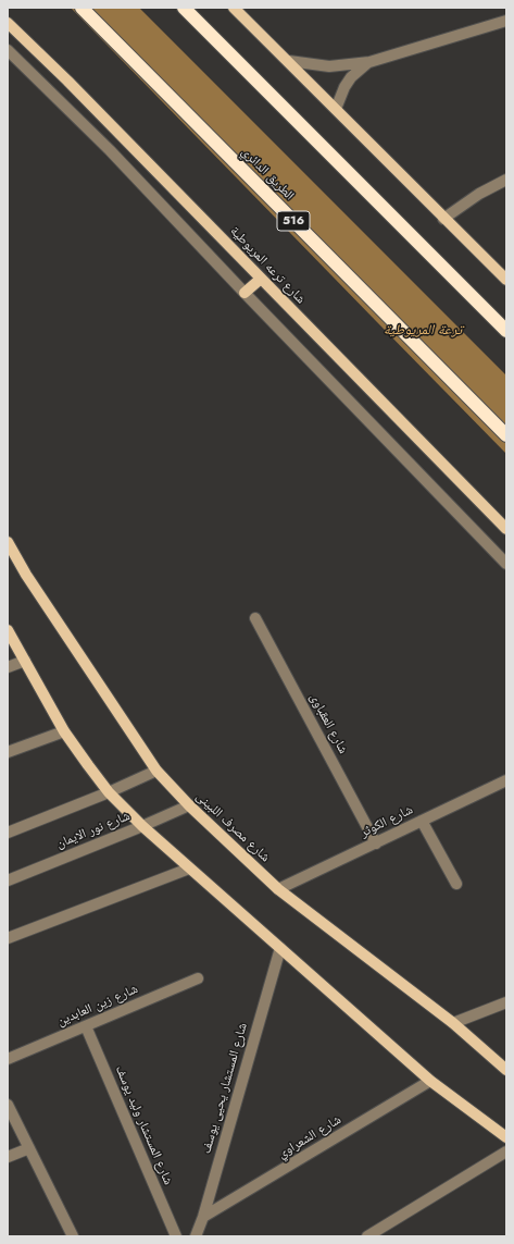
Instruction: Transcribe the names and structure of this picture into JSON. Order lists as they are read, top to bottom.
{
  "streets": {
    "highway": ["الطريق الدائري", "516"],
    "main road": ["شارع ترعه المريوطية", "شارع مصرف اللبينى"],
    "street": [
      "شارع العقباوى",
      "شارع الكوثر",
      "شارع نور الايمان",
      "شارع زين العابدين",
      "شارع المستشار يحيى يوسف",
      "شارع المستشار وليد يوسف",
      "شارع الشعراوي"
    ]
  },
  "crossings": [
    ["شارع العقباوى", "شارع الكوثر"],
    ["شارع الكوثر", "شارع مصرف اللبينى"],
    ["شارع مصرف اللبينى", "شارع نور الايمان"],
    ["شارع زين العابدين", "شارع المستشار وليد يوسف"],
    ["شارع المستشار يحيى يوسف", "شارع الشعراوي"]
  ],
  "water": ["ترعة المريوطية"]
}
